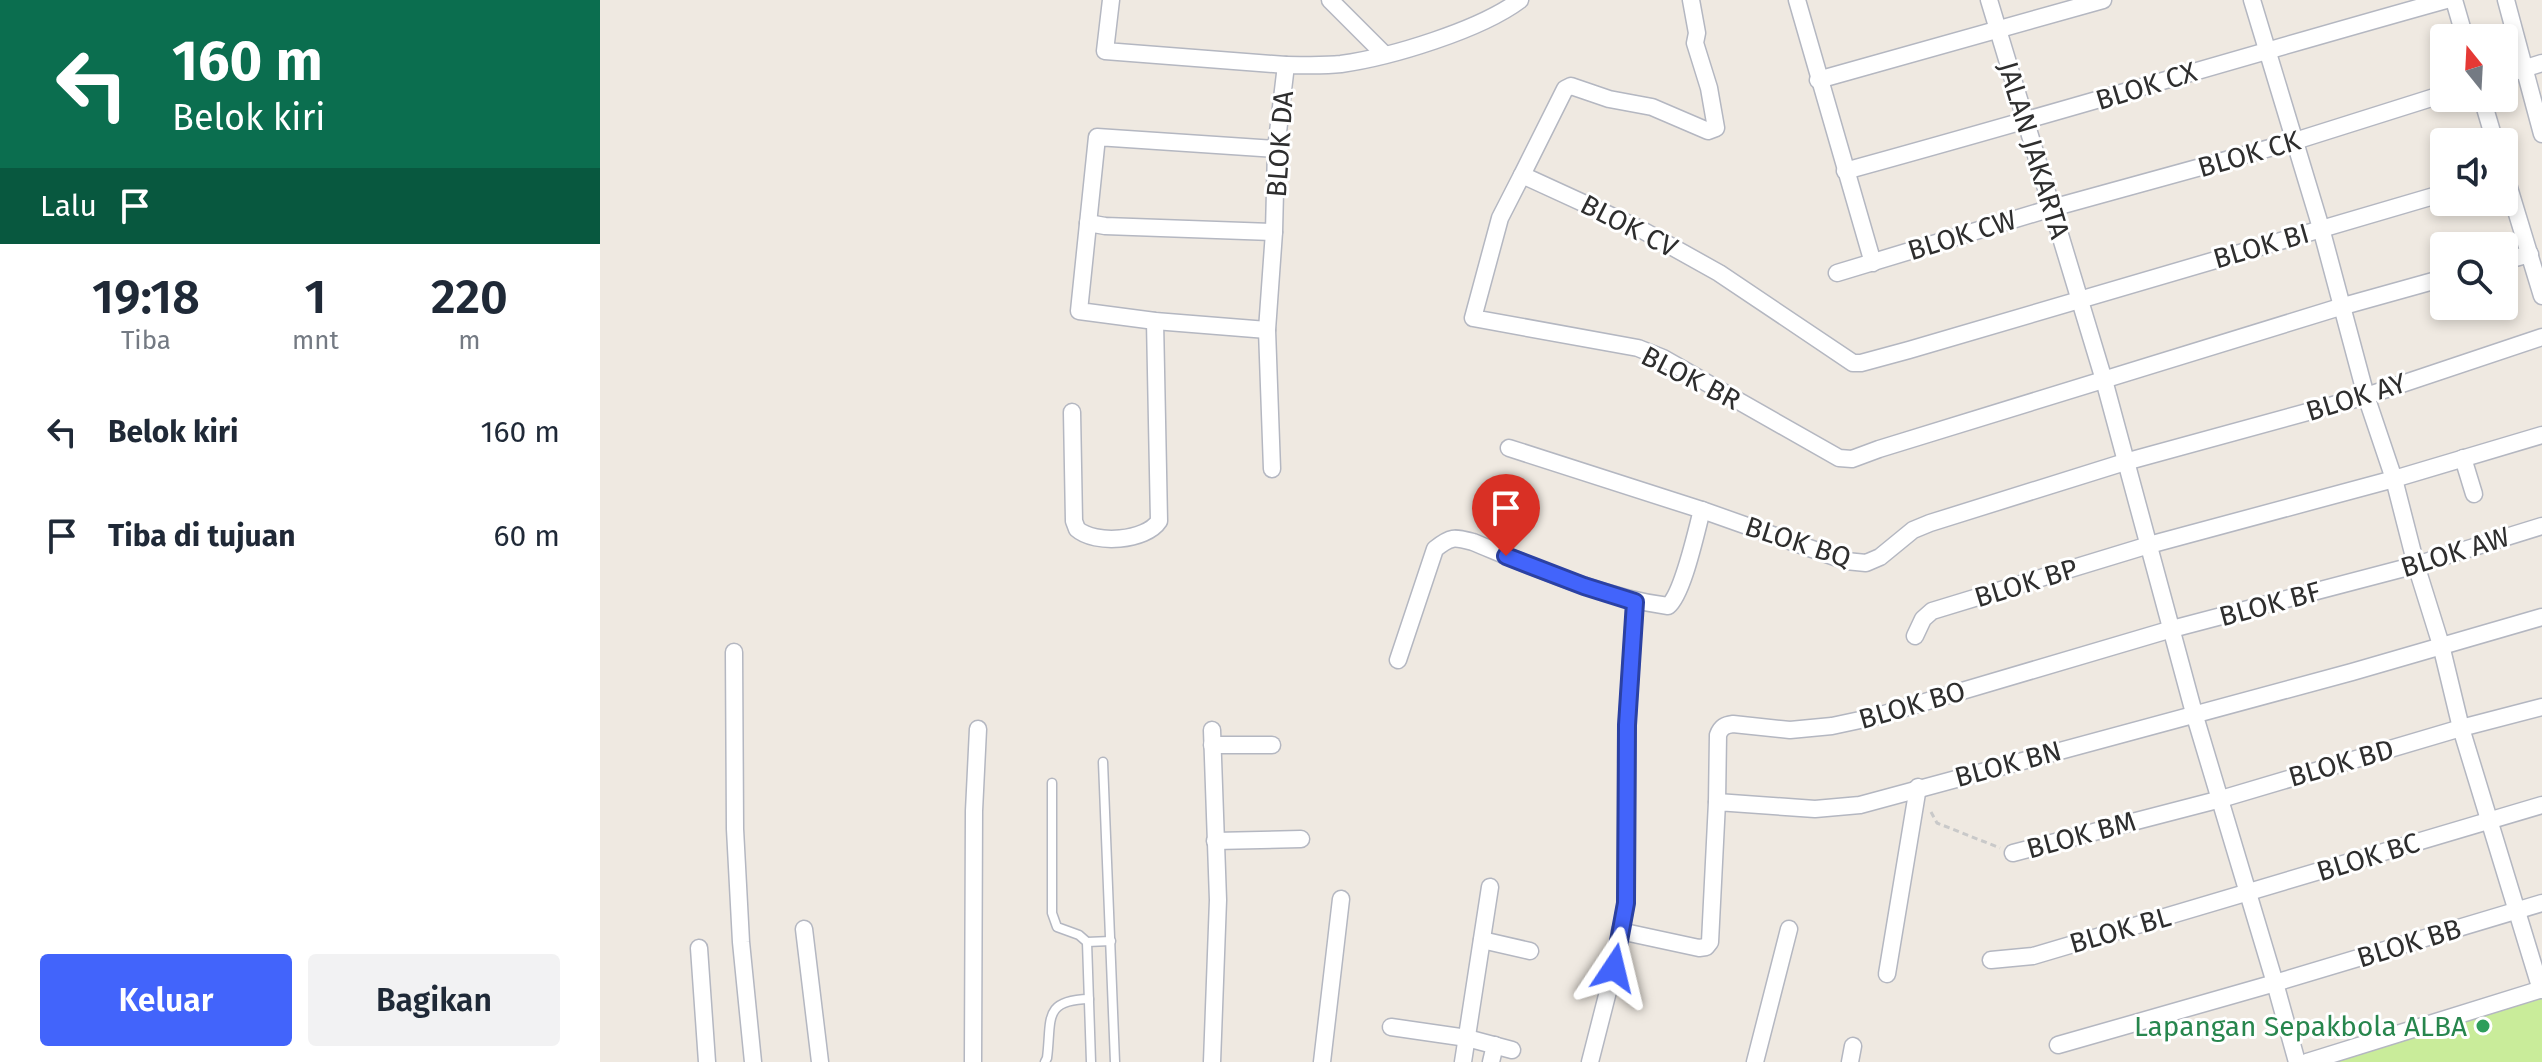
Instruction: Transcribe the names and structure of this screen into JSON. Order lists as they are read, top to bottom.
{
  "streets": {
    "street": [
      "BLOK CX",
      "BLOK DA",
      "JALAN JAKARTA",
      "BLOK CK",
      "BLOK CV",
      "BLOK CW",
      "BLOK BI",
      "BLOK BR",
      "BLOK AY",
      "BLOK BQ",
      "BLOK AW",
      "BLOK BP",
      "BLOK BF",
      "BLOK BO",
      "BLOK BD",
      "BLOK BN",
      "BLOK BM",
      "BLOK BC",
      "BLOK BL",
      "BLOK BB"
    ]
  },
  "crossings": [
    ["BLOK CX", "JALAN JAKARTA"],
    ["JALAN JAKARTA", "BLOK CK"],
    ["JALAN JAKARTA", "BLOK CW"],
    ["JALAN JAKARTA", "BLOK BI"],
    ["JALAN JAKARTA", "BLOK BR"],
    ["JALAN JAKARTA", "BLOK AY"],
    ["JALAN JAKARTA", "BLOK BQ"],
    ["JALAN JAKARTA", "BLOK BP"],
    ["JALAN JAKARTA", "BLOK BF"],
    ["JALAN JAKARTA", "BLOK BO"],
    ["JALAN JAKARTA", "BLOK BD"],
    ["JALAN JAKARTA", "BLOK BN"],
    ["JALAN JAKARTA", "BLOK BM"],
    ["JALAN JAKARTA", "BLOK BC"],
    ["JALAN JAKARTA", "BLOK BL"],
    ["JALAN JAKARTA", "BLOK BB"],
    ["BLOK CK", "BLOK CW"],
    ["BLOK CV", "BLOK BI"],
    ["BLOK CV", "BLOK BR"],
    ["BLOK AY", "BLOK BQ"],
    ["BLOK AW", "BLOK BF"],
    ["BLOK BF", "BLOK BO"],
    ["BLOK BO", "BLOK BN"],
    ["BLOK BD", "BLOK BM"],
    ["BLOK BN", "BLOK BM"],
    ["BLOK BC", "BLOK BL"]
  ],
  "places": ["Lapangan Sepakbola ALBA"],
  "north": "top",
  "page": {
    "turn": ["160 m", "Belok kiri"],
    "then": "Lalu",
    "eta": [
      "19:18",
      "Tiba",
      "1",
      "mnt",
      "220",
      "m"
    ],
    "list": [
      {
        "name": "Belok kiri",
        "value": "160 m"
      },
      {
        "name": "Tiba di tujuan",
        "value": "60 m"
      }
    ],
    "buttons": ["Keluar", "Bagikan"]
  }
}
